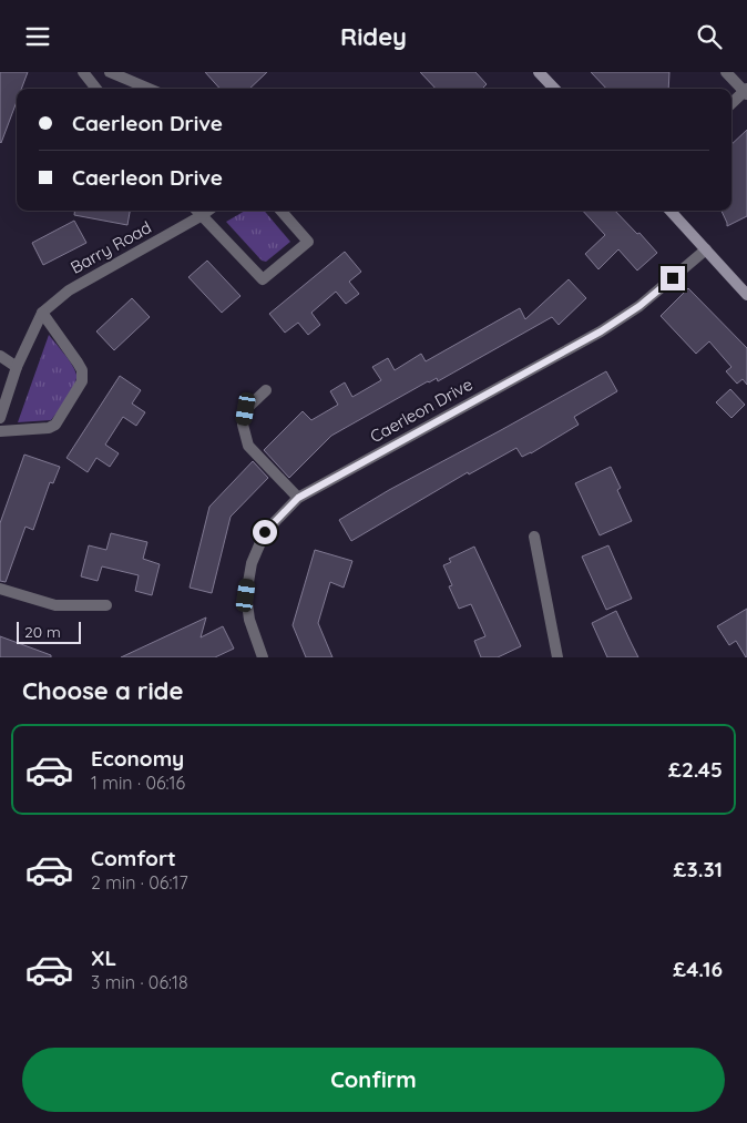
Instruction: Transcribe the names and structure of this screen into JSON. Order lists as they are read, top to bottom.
{
  "streets": {
    "street": ["Barry Road", "Caerleon Drive"]
  },
  "scale_bar": "20 m",
  "page": {
    "header": "Ridey",
    "banner": ["Caerleon Drive", "Caerleon Drive"],
    "scale": "20 m",
    "heading": "Choose a ride",
    "list": [
      {
        "name": "Economy",
        "note": "1 min · 06:16",
        "value": "£2.45"
      },
      {
        "name": "Comfort",
        "note": "2 min · 06:17",
        "value": "£3.31"
      },
      {
        "name": "XL",
        "note": "3 min · 06:18",
        "value": "£4.16"
      }
    ],
    "buttons": "Confirm"
  }
}
